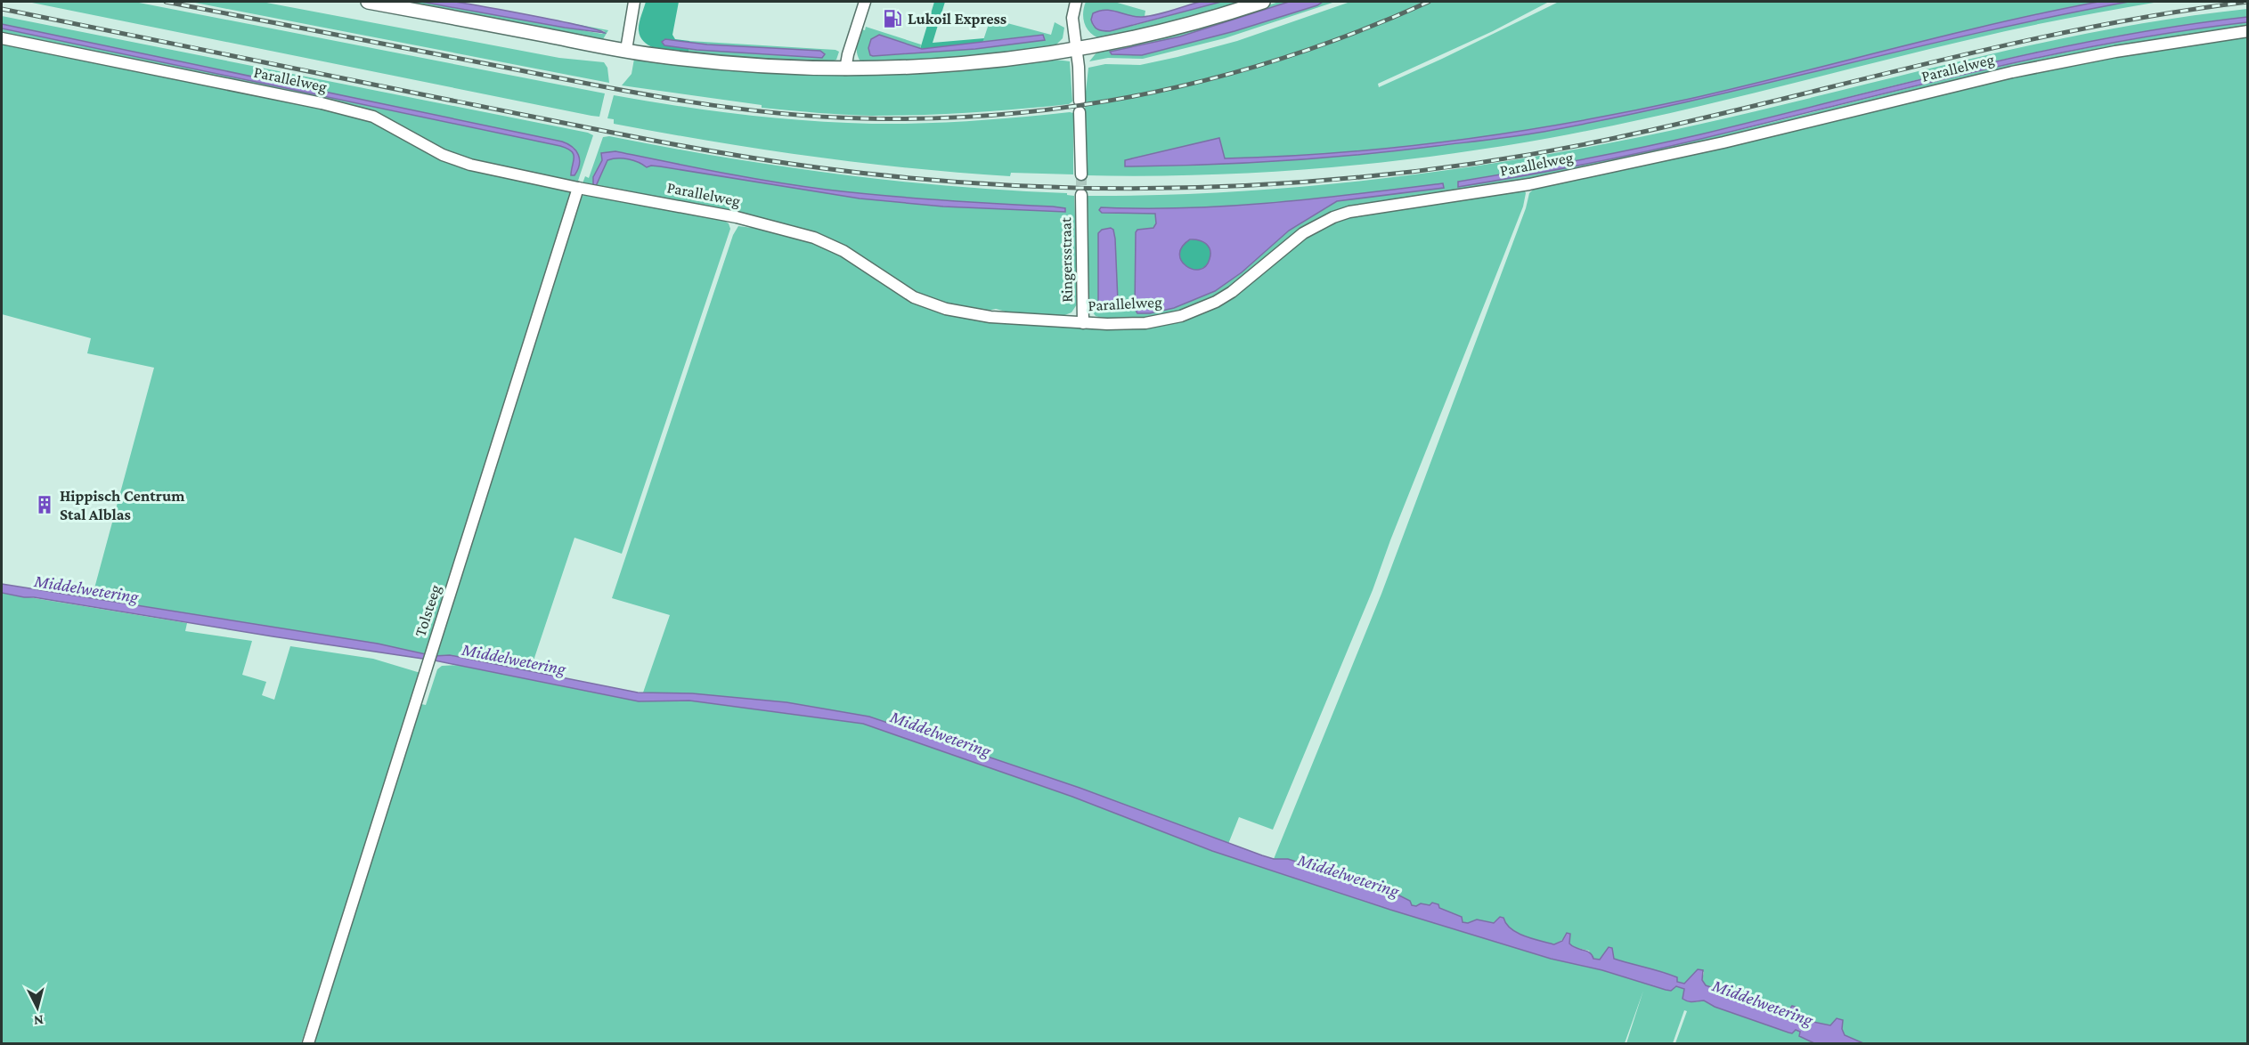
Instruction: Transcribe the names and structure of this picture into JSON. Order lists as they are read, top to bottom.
{
  "streets": {
    "street": ["Parallelweg", "Ringersstraat", "Tolsteeg"]
  },
  "crossings": [
    ["Parallelweg", "Ringersstraat"],
    ["Parallelweg", "Tolsteeg"]
  ],
  "water": ["Middelwetering"],
  "places": {
    "fuel station": ["Lukoil Express"],
    "building": ["Hippisch Centrum Stal Alblas"]
  },
  "north": "bottom"
}
